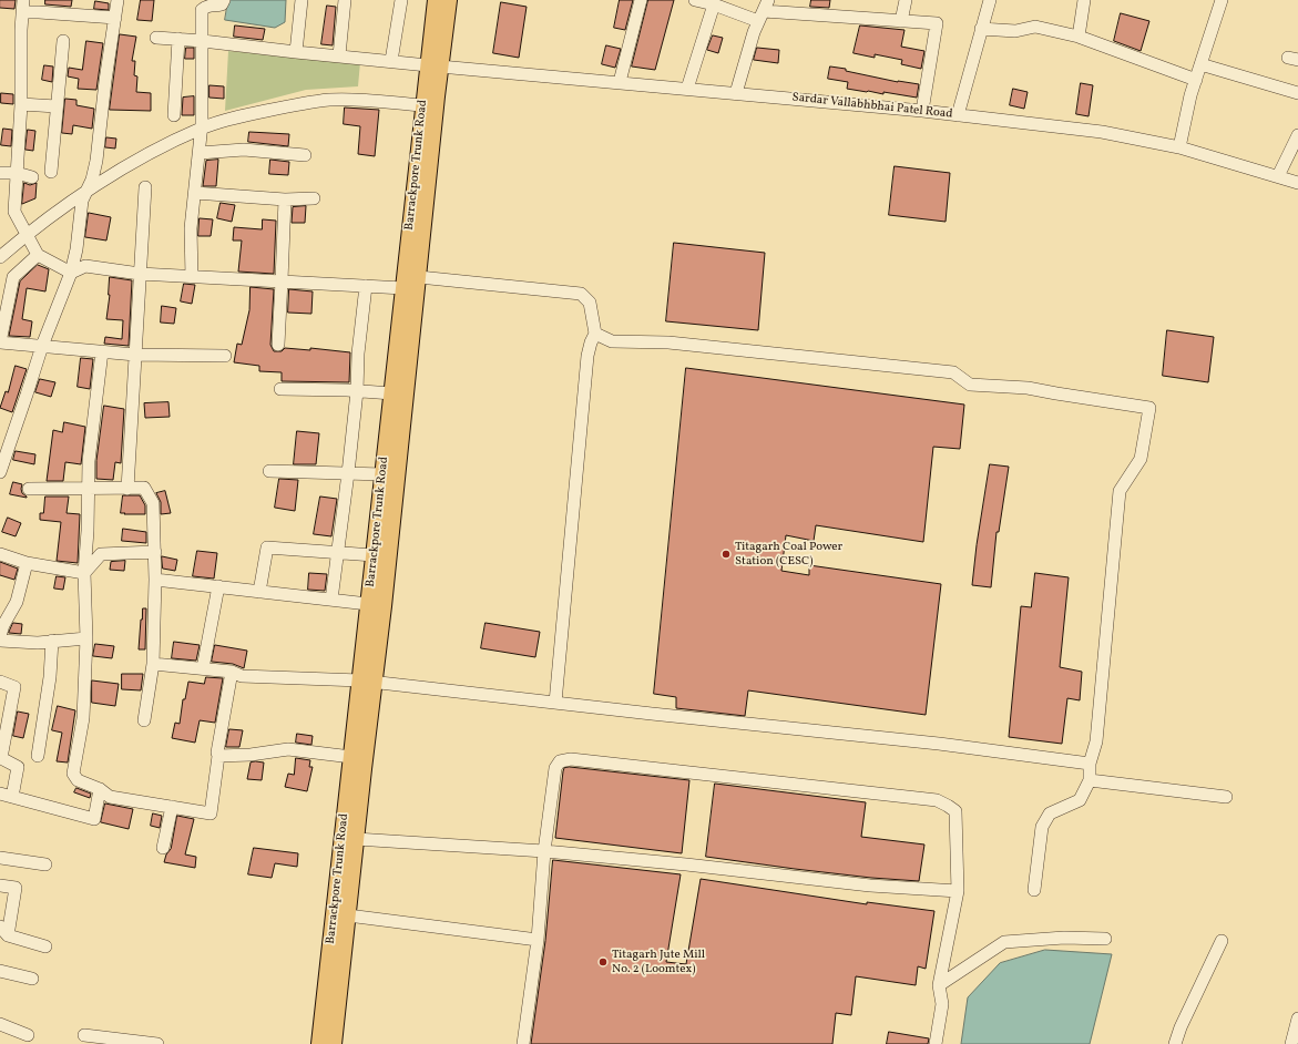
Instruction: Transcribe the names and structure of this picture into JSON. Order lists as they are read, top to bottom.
{
  "streets": {
    "main road": ["Barrackpore Trunk Road"],
    "street": ["Sardar Vallabhbhai Patel Road"]
  },
  "crossings": [
    ["Sardar Vallabhbhai Patel Road", "Barrackpore Trunk Road"]
  ],
  "places": ["Titagarh Coal Power Station (CESC)", "Titagarh Jute Mill No. 2 (Loomtex)"]
}
